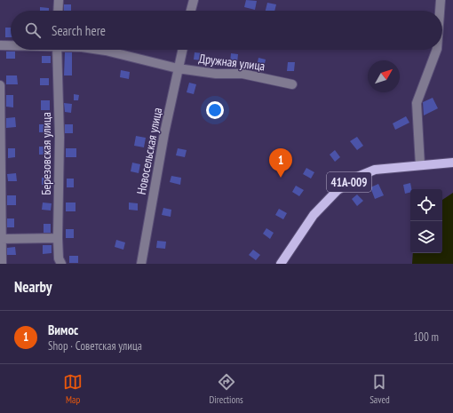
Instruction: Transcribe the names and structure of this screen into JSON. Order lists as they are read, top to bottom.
{
  "streets": {
    "main road": ["41А-009"],
    "street": ["Дружная улица", "Новосельская улица", "Березовская улица"]
  },
  "crossings": [
    ["Дружная улица", "Новосельская улица"]
  ],
  "north": "top right",
  "page": {
    "search": "Search here",
    "pins": "1",
    "heading": "Nearby",
    "list": [
      {
        "mark": "1",
        "name": "Вимос",
        "note": "Shop · Советская улица",
        "value": "100 m"
      }
    ],
    "nav": ["Map", "Directions", "Saved"]
  }
}
